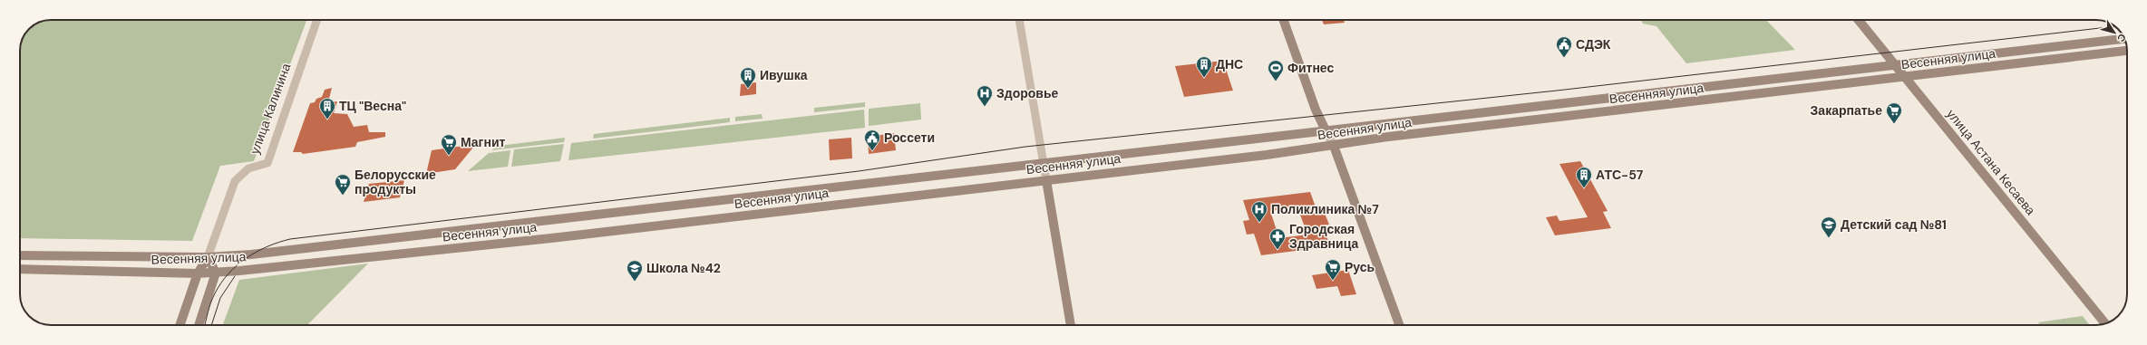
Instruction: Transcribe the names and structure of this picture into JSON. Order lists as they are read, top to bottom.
{
  "streets": {
    "street": ["Весенняя улица", "улица Калинина", "улица Астана Кесаева"]
  },
  "crossings": [
    ["Весенняя улица", "улица Калинина"],
    ["Весенняя улица", "улица Астана Кесаева"]
  ],
  "places": {
    "public building": ["СДЭК", "Россети"],
    "building": [
      "ДНС",
      "Ивушка",
      "ТЦ \"Весна\"",
      "АТС-57"
    ],
    "sports": ["Фитнес"],
    "hospital": ["Здоровье", "Поликлиника №7"],
    "supermarket": [
      "Закарпатье",
      "Магнит",
      "Белорусские продукты",
      "Русь"
    ],
    "school or university": ["Детский сад №81", "Школа №42"],
    "pharmacy": ["Городская Здравница"]
  },
  "north": "bottom right"
}
